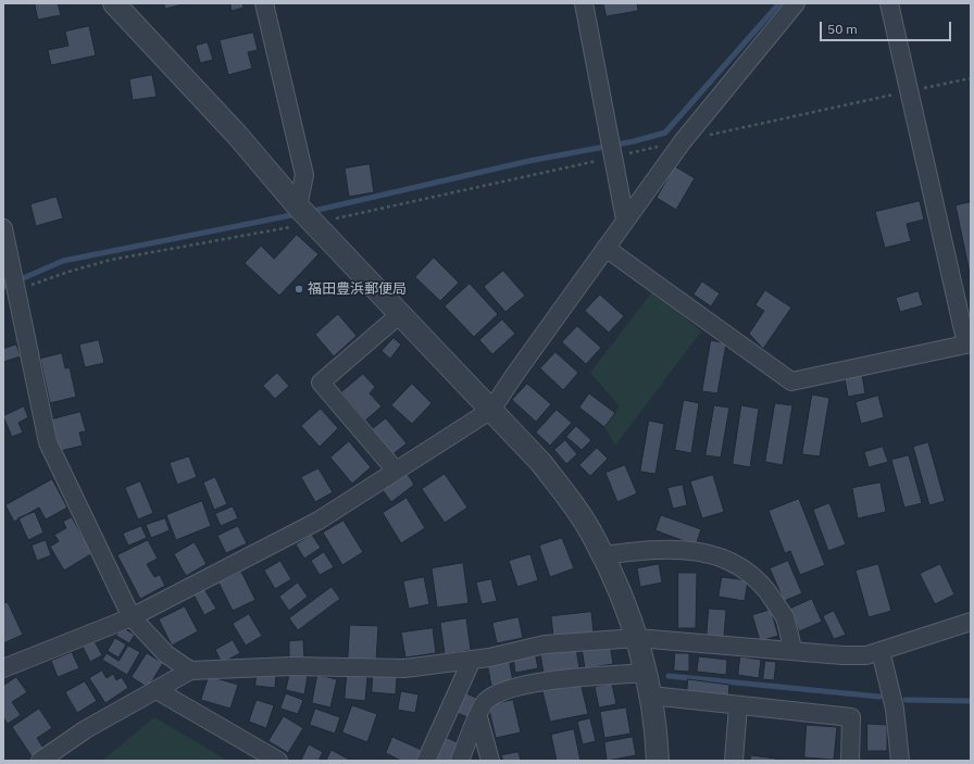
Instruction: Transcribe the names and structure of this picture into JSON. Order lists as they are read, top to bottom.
{
  "places": ["福田豊浜郵便局"],
  "scale_bar": "50 m"
}
